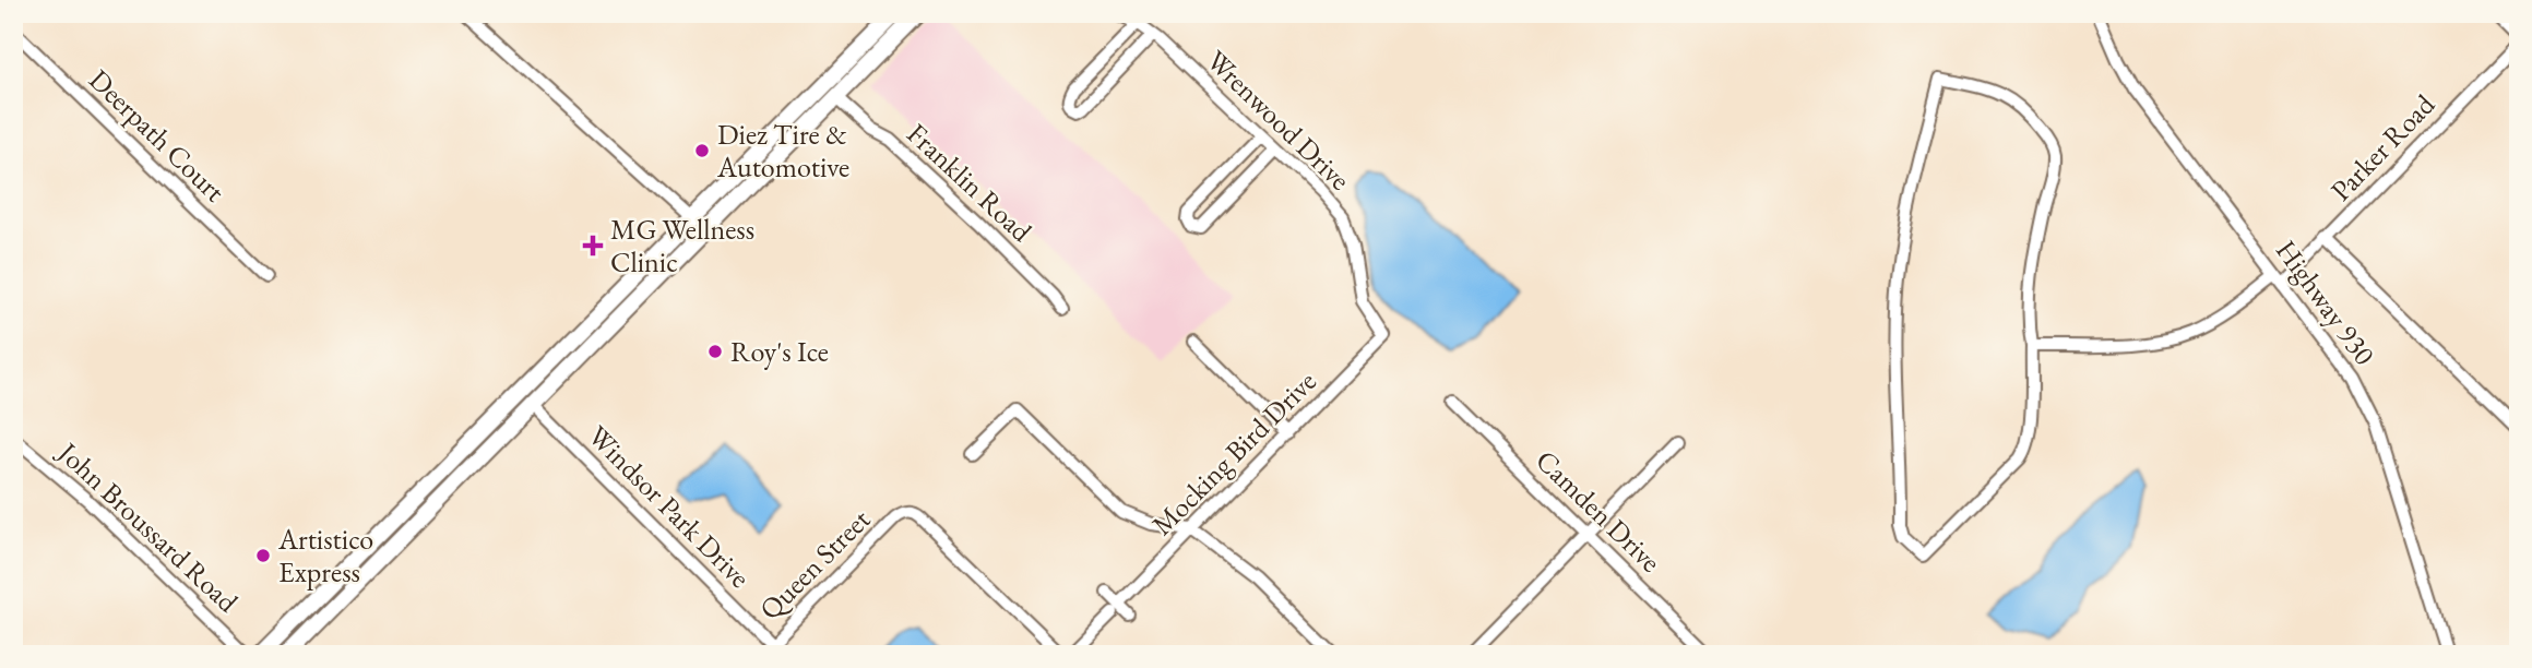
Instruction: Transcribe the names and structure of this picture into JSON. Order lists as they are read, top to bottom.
{
  "streets": {
    "street": [
      "Wrenwood Drive",
      "Deerpath Court",
      "Parker Road",
      "Franklin Road",
      "Highway 930",
      "Mocking Bird Drive",
      "Windsor Park Drive",
      "Camden Drive",
      "John Broussard Road",
      "Queen Street"
    ]
  },
  "crossings": [
    ["Wrenwood Drive", "Mocking Bird Drive"],
    ["Parker Road", "Highway 930"],
    ["Windsor Park Drive", "Queen Street"]
  ],
  "places": {
    "other": ["Diez Tire & Automotive", "Roy's Ice", "Artistico Express"],
    "health": ["MG Wellness Clinic"]
  }
}
